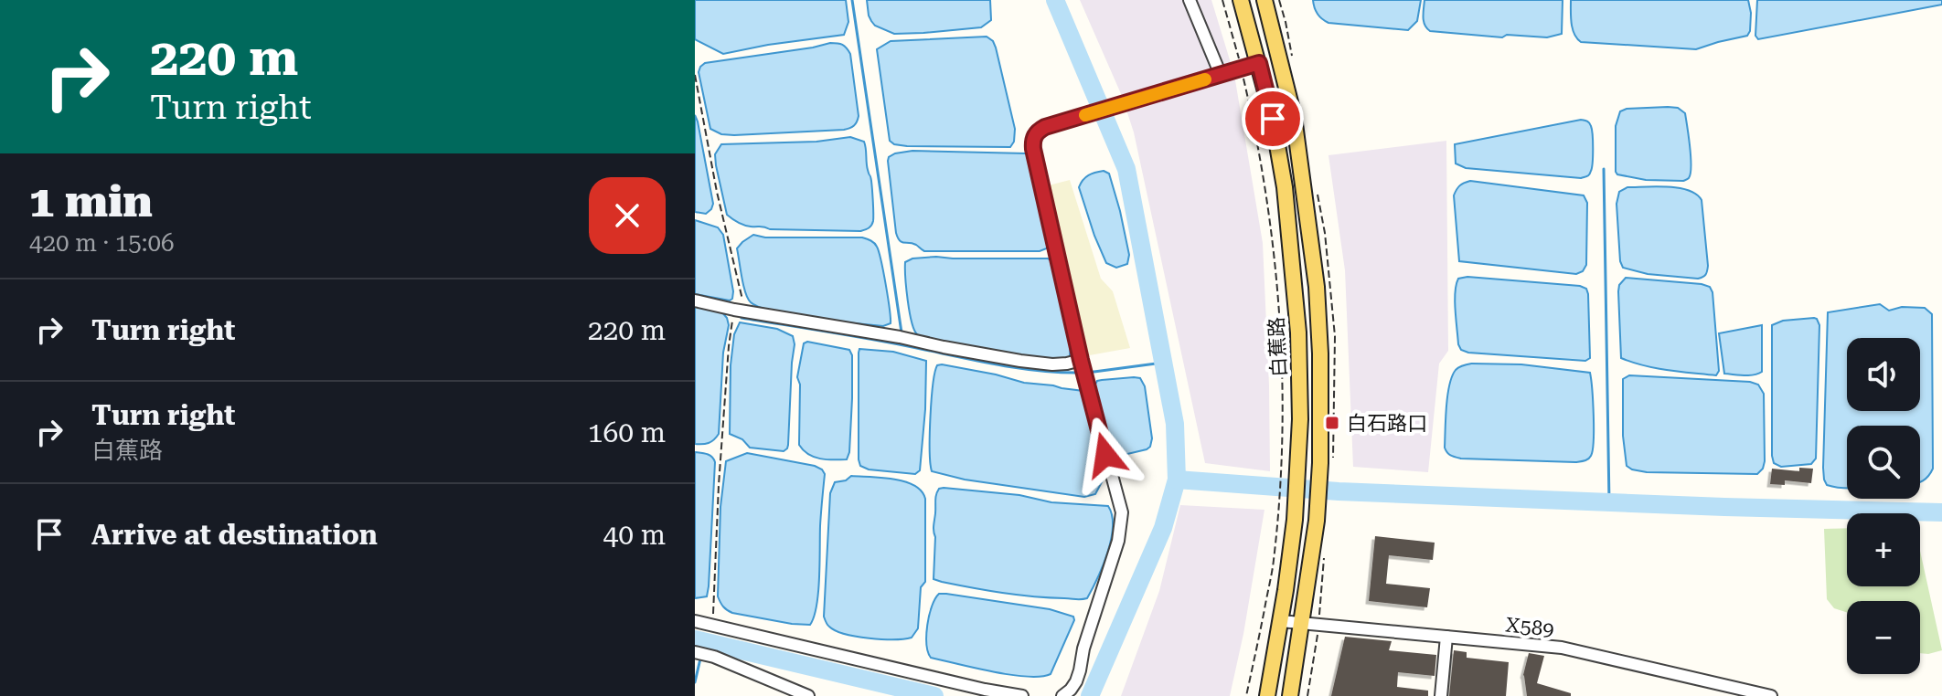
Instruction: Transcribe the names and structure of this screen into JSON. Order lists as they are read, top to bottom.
{
  "streets": {
    "main road": ["白蕉路"],
    "street": ["X589"]
  },
  "crossings": [
    ["白蕉路", "X589"]
  ],
  "places": {
    "transit": ["白石路口"]
  },
  "page": {
    "turn": ["220 m", "Turn right"],
    "heading": ["1 min", "420 m · 15:06"],
    "list": [
      {
        "name": "Turn right",
        "value": "220 m"
      },
      {
        "name": "Turn right",
        "note": "白蕉路",
        "value": "160 m"
      },
      {
        "name": "Arrive at destination",
        "value": "40 m"
      }
    ],
    "map_buttons": ["+", "−"]
  }
}
